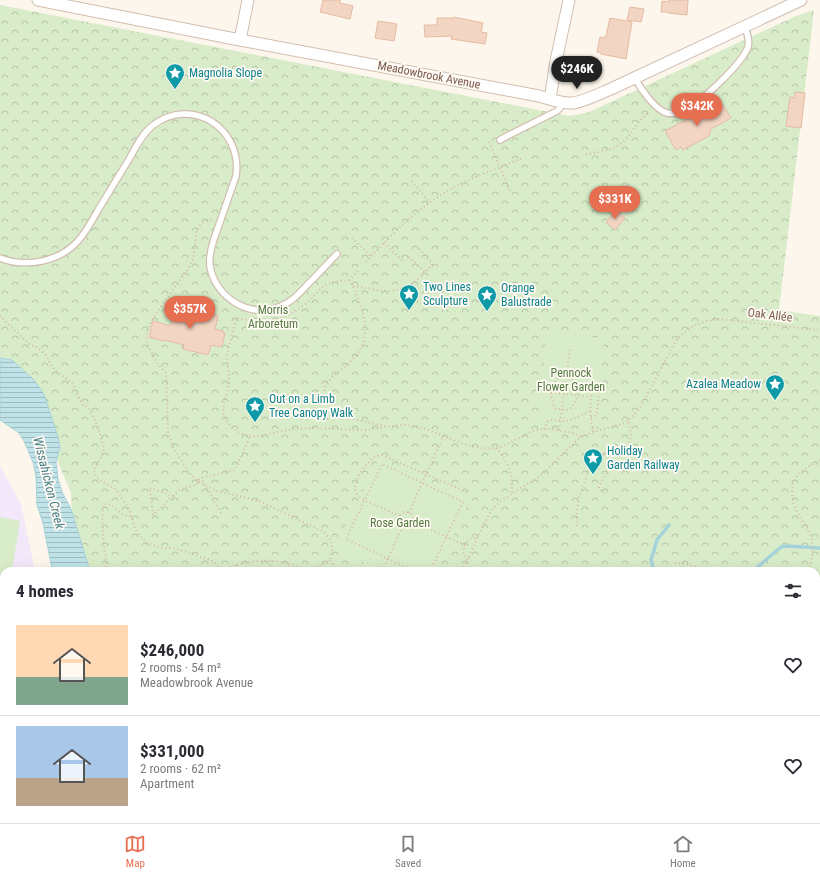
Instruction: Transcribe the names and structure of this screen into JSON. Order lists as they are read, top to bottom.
{
  "streets": {
    "street": ["Meadowbrook Avenue"],
    "path": ["Oak Allée"]
  },
  "water": ["Wissahickon Creek"],
  "parks": ["Morris Arboretum", "Pennock Flower Garden", "Rose Garden"],
  "places": {
    "place": [
      "Magnolia Slope",
      "Two Lines Sculpture",
      "Orange Balustrade",
      "Azalea Meadow",
      "Out on a Limb Tree Canopy Walk",
      "Holiday Garden Railway"
    ]
  },
  "page": {
    "price": [
      "$246K",
      "$342K",
      "$331K",
      "$357K"
    ],
    "heading": "4 homes",
    "list": [
      {
        "name": "$246,000",
        "note": "2 rooms · 54 m² · Meadowbrook Avenue"
      },
      {
        "name": "$331,000",
        "note": "2 rooms · 62 m² · Apartment"
      }
    ],
    "tabs": ["Map", "Saved", "Home"]
  }
}
